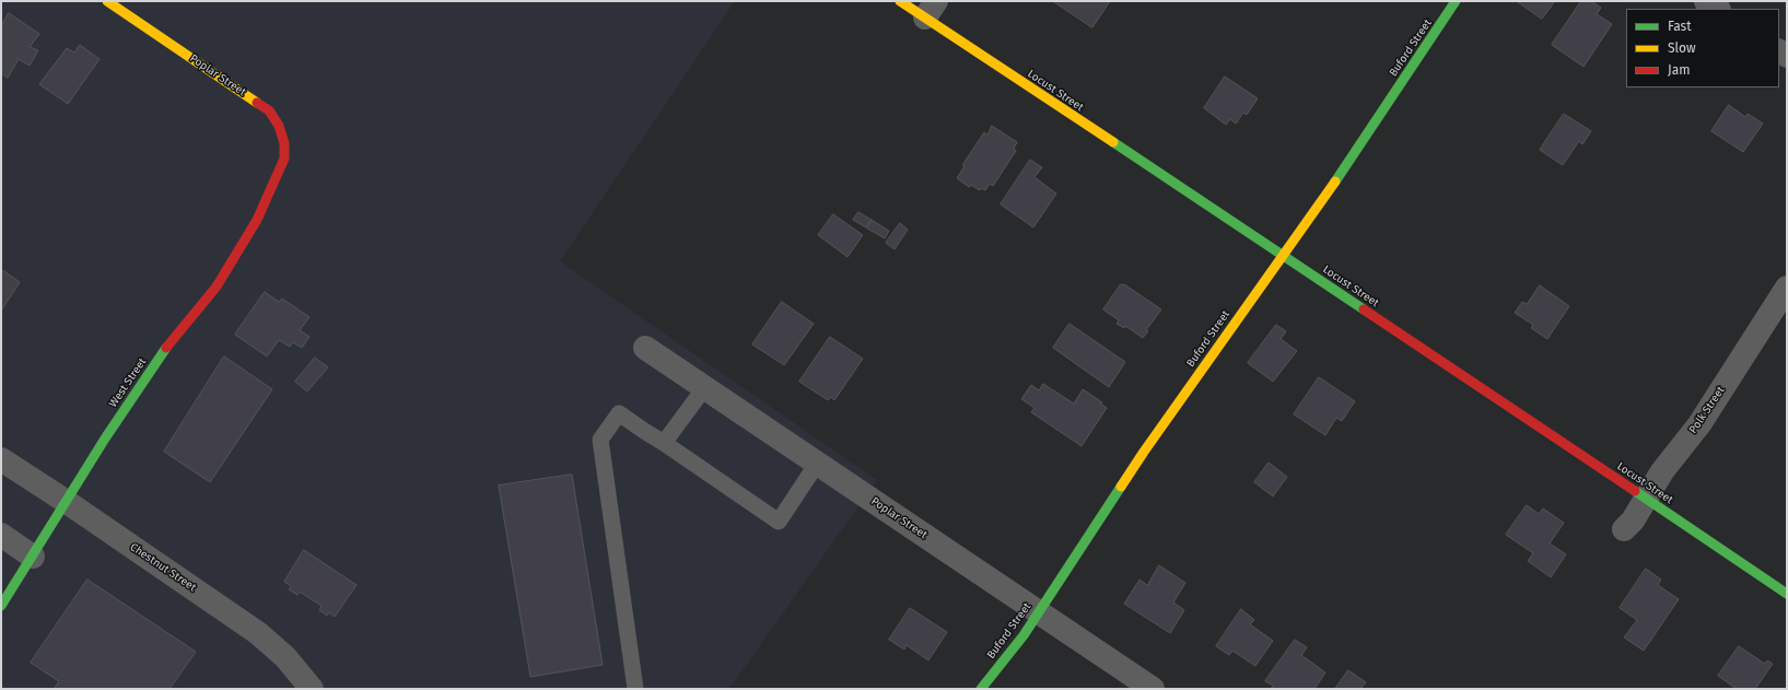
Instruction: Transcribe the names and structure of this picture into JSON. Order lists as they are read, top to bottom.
{
  "streets": {
    "street": [
      "Buford Street",
      "Poplar Street",
      "Locust Street",
      "West Street",
      "Polk Street",
      "Chestnut Street"
    ]
  },
  "crossings": [
    ["Buford Street", "Poplar Street"],
    ["Buford Street", "Locust Street"],
    ["Poplar Street", "West Street"],
    ["Locust Street", "Polk Street"],
    ["West Street", "Chestnut Street"]
  ],
  "legend": ["Fast", "Slow", "Jam"]
}
